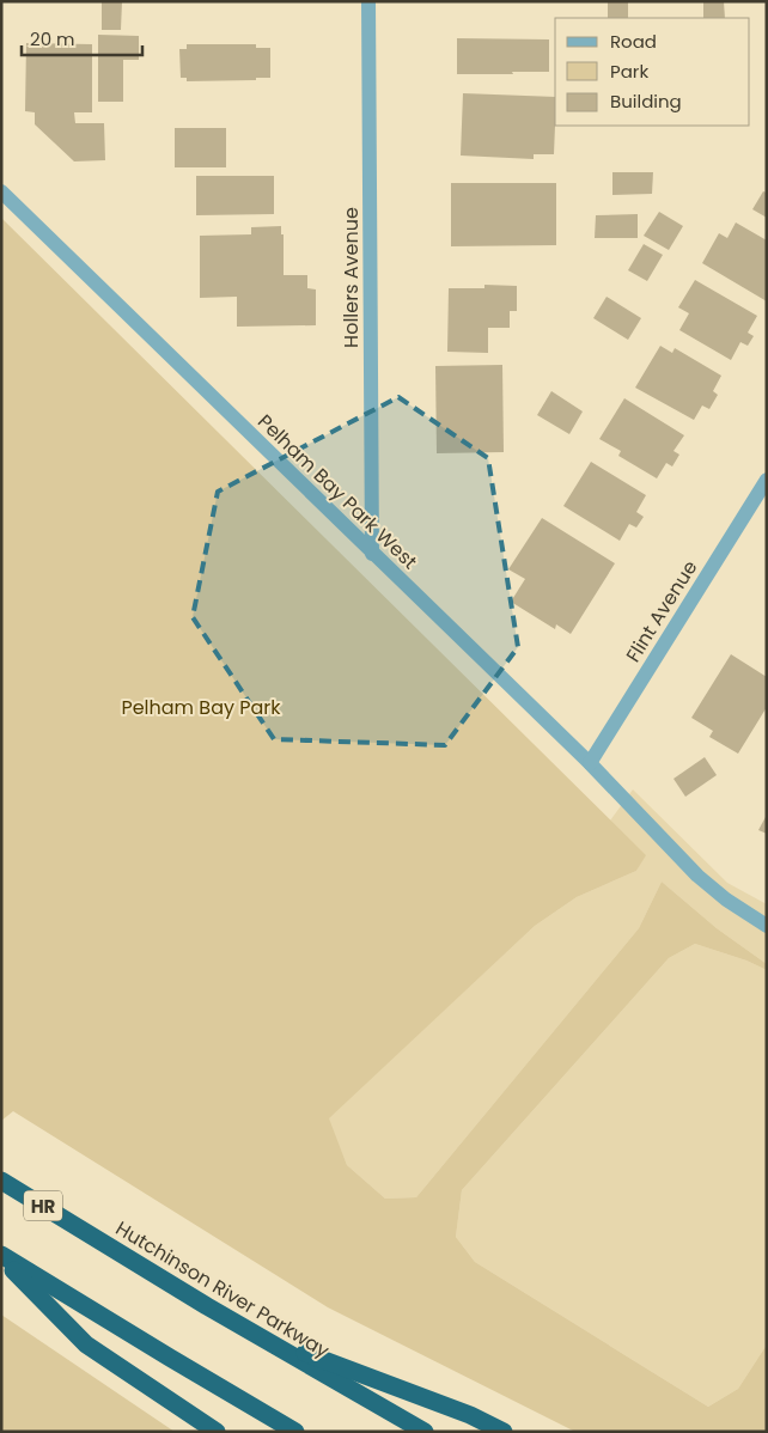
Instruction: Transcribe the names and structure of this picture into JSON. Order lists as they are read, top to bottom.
{
  "streets": {
    "highway": ["HR", "Hutchinson River Parkway"],
    "street": ["Hollers Avenue", "Pelham Bay Park West", "Flint Avenue"]
  },
  "crossings": [
    ["Hollers Avenue", "Pelham Bay Park West"],
    ["Pelham Bay Park West", "Flint Avenue"]
  ],
  "parks": ["Pelham Bay Park"],
  "legend": ["Road", "Park", "Building"],
  "scale_bar": "20 m"
}
